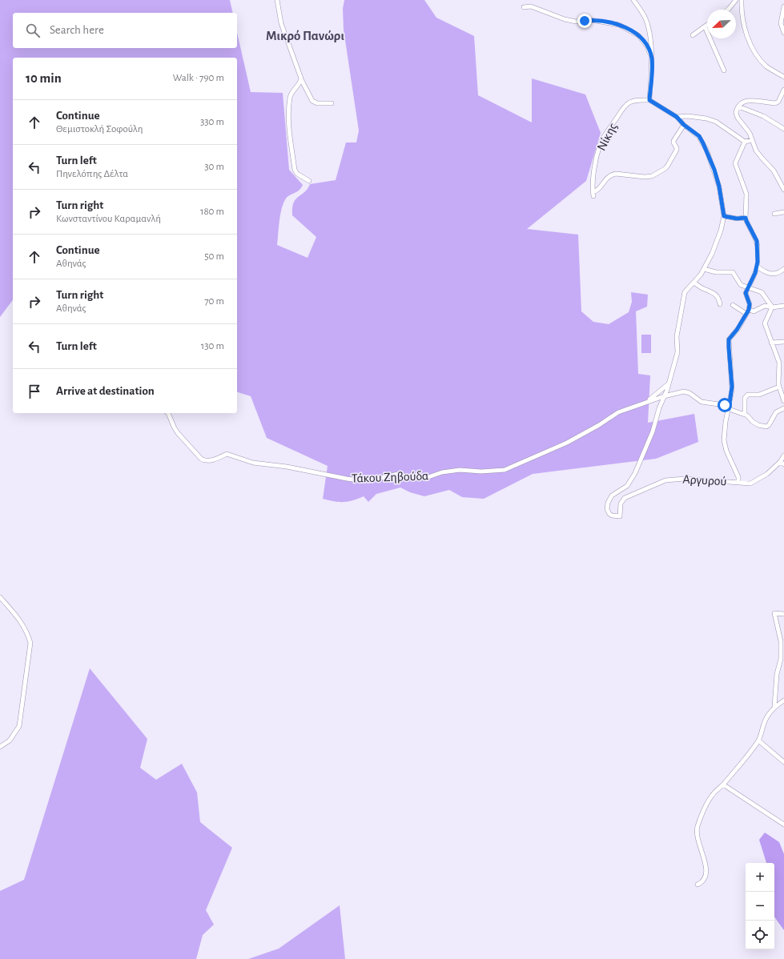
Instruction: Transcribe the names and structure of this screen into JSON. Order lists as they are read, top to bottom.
{
  "streets": {
    "street": ["Νίκης", "Τάκου Ζηβούδα", "Αργυρού"]
  },
  "crossings": [
    ["Τάκου Ζηβούδα", "Αργυρού"]
  ],
  "districts": ["Μικρό Πανώρι"],
  "north": "bottom left",
  "page": {
    "search": "Search here",
    "heading": ["10 min", "Walk · 790 m"],
    "list": [
      ["Continue", "Θεμιστοκλή Σοφούλη", "330 m"],
      ["Turn left", "Πηνελόπης Δέλτα", "30 m"],
      ["Turn right", "Κωνσταντίνου Καραμανλή", "180 m"],
      ["Continue", "Αθηνάς", "50 m"],
      ["Turn right", "Αθηνάς", "70 m"],
      ["Turn left", "130 m"],
      "Arrive at destination"
    ],
    "map_buttons": ["+", "−"]
  }
}
